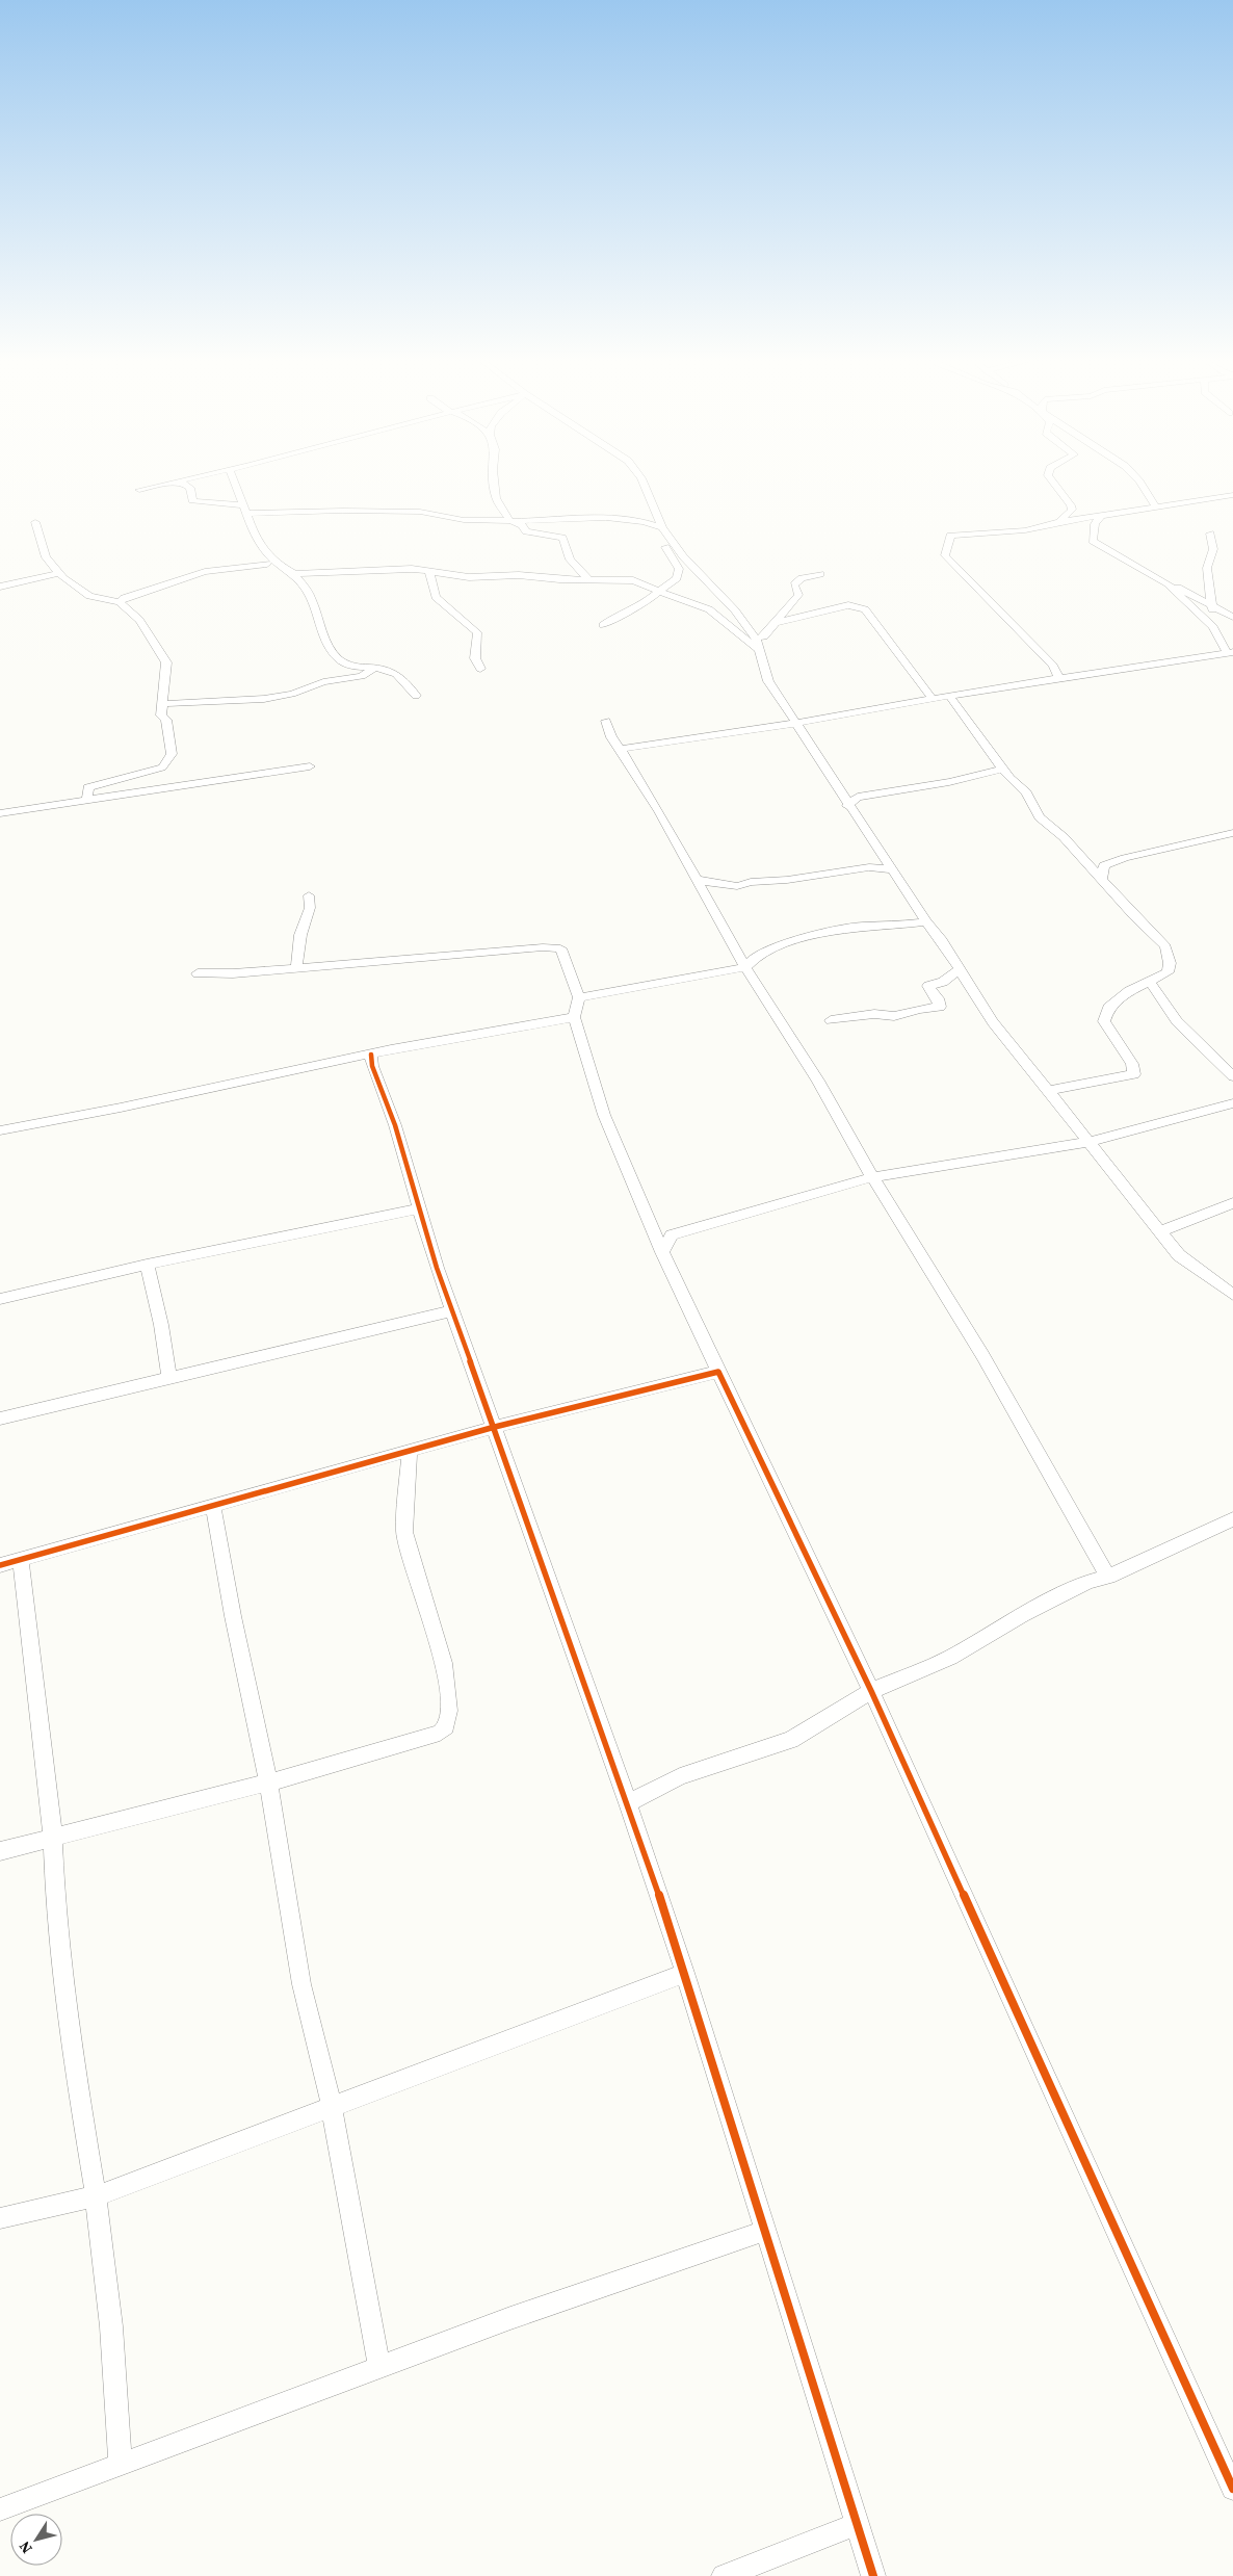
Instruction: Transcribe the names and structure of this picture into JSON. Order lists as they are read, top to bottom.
{
  "north": "bottom left"
}
